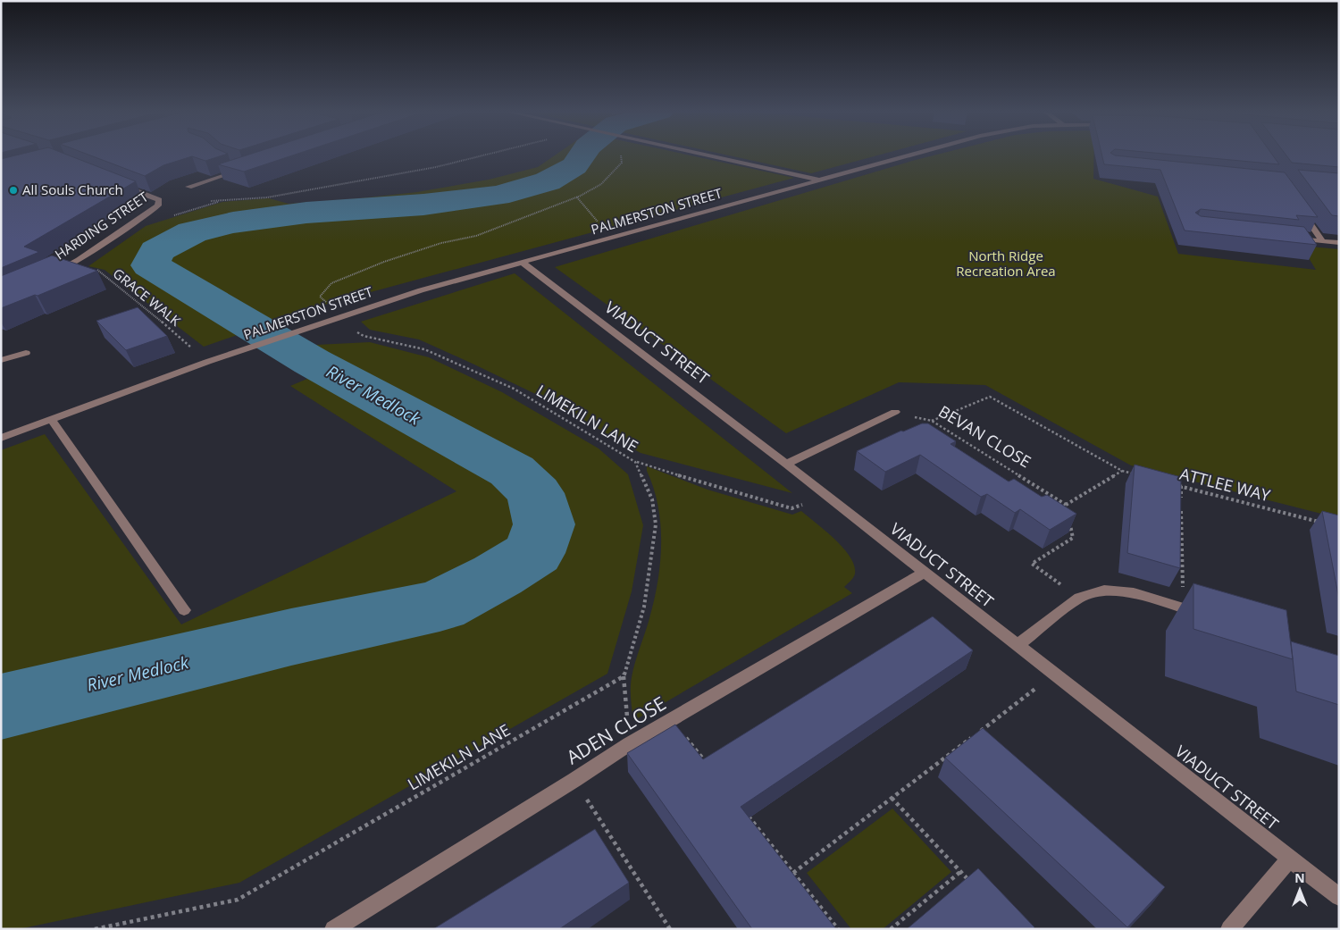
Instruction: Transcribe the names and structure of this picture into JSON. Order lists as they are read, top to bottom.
{
  "streets": {
    "street": [
      "PALMERSTON STREET",
      "HARDING STREET",
      "VIADUCT STREET",
      "ADEN CLOSE"
    ],
    "path": [
      "GRACE WALK",
      "LIMEKILN LANE",
      "BEVAN CLOSE",
      "ATTLEE WAY"
    ]
  },
  "crossings": [
    ["PALMERSTON STREET", "GRACE WALK"],
    ["PALMERSTON STREET", "VIADUCT STREET"],
    ["PALMERSTON STREET", "LIMEKILN LANE"],
    ["HARDING STREET", "GRACE WALK"],
    ["VIADUCT STREET", "ADEN CLOSE"]
  ],
  "water": ["River Medlock"],
  "parks": ["North Ridge Recreation Area"],
  "places": ["All Souls Church"],
  "north": "top"
}
